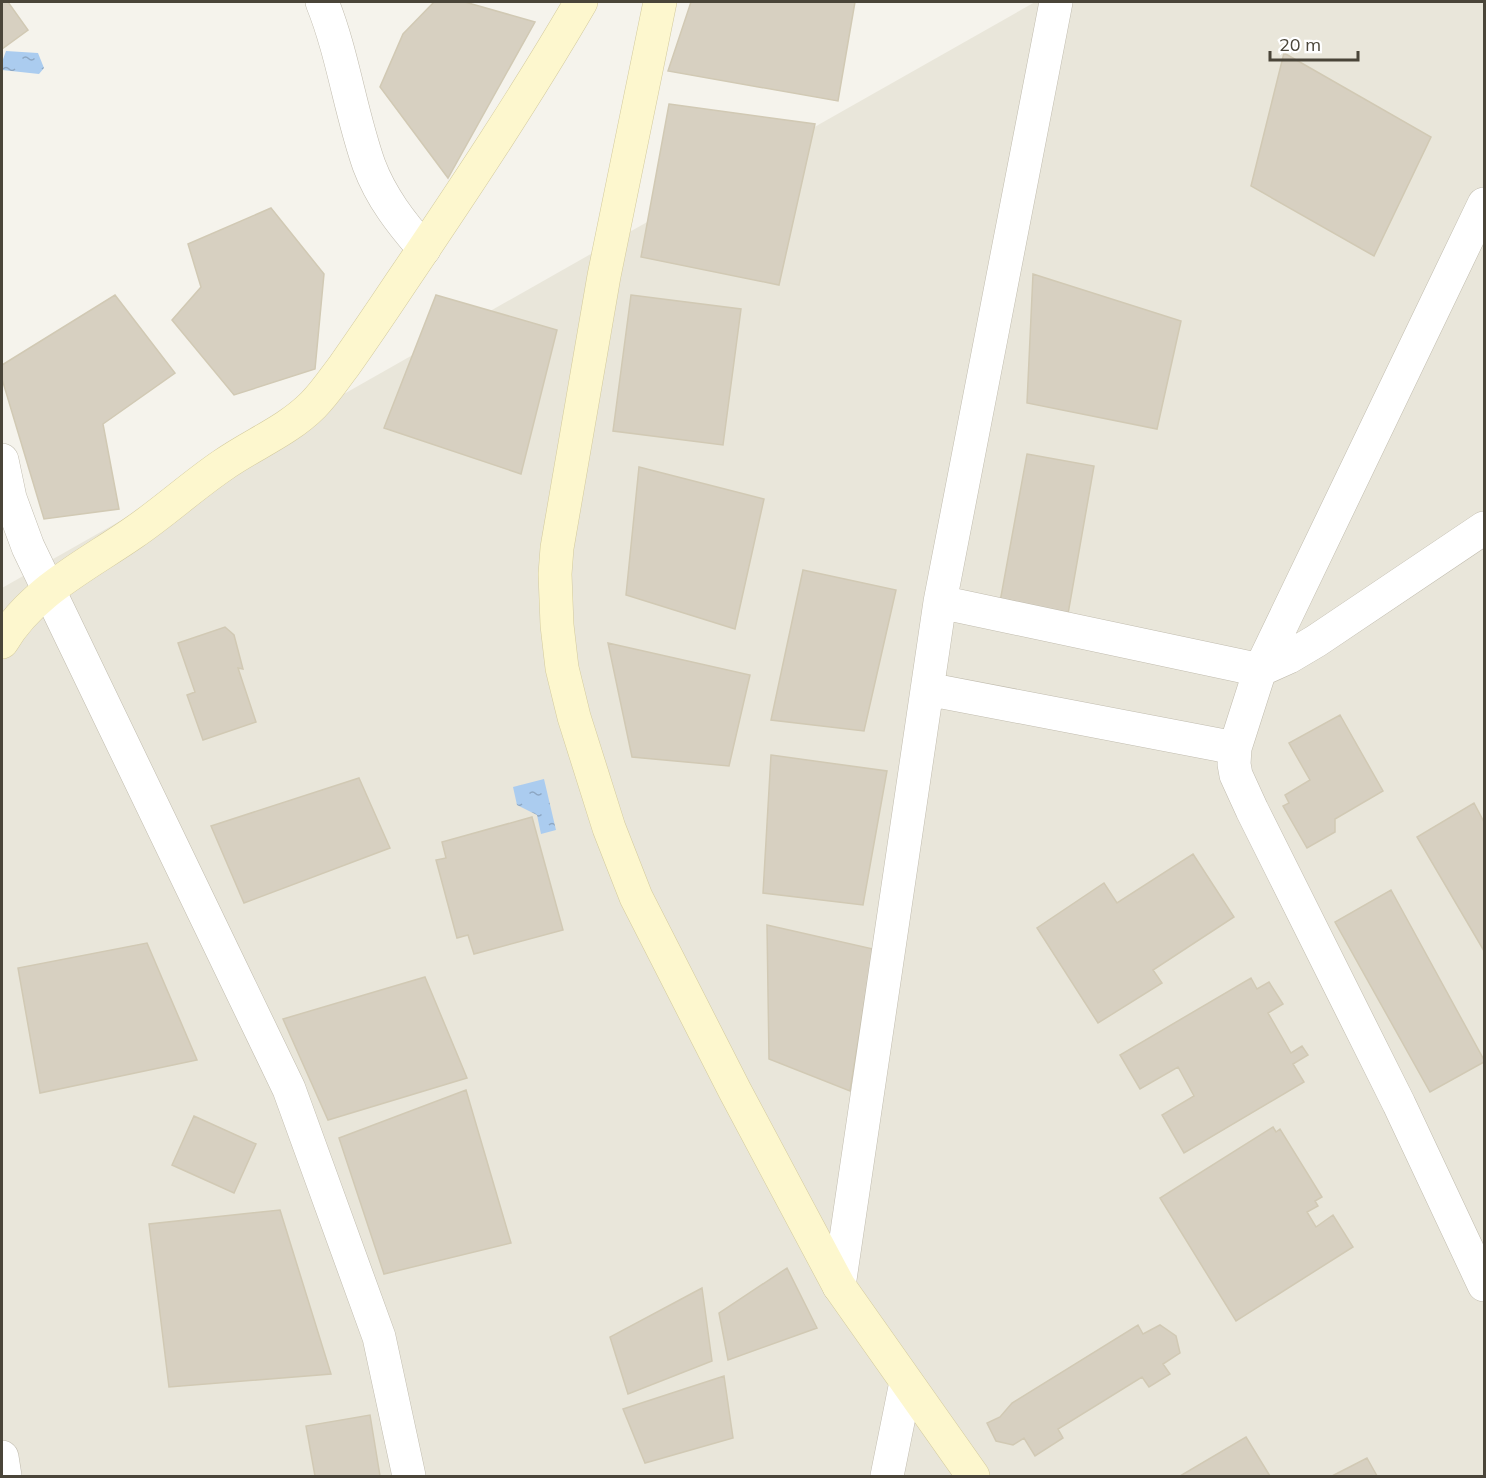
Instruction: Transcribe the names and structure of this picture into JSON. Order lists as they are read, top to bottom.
{
  "scale_bar": "20 m"
}
